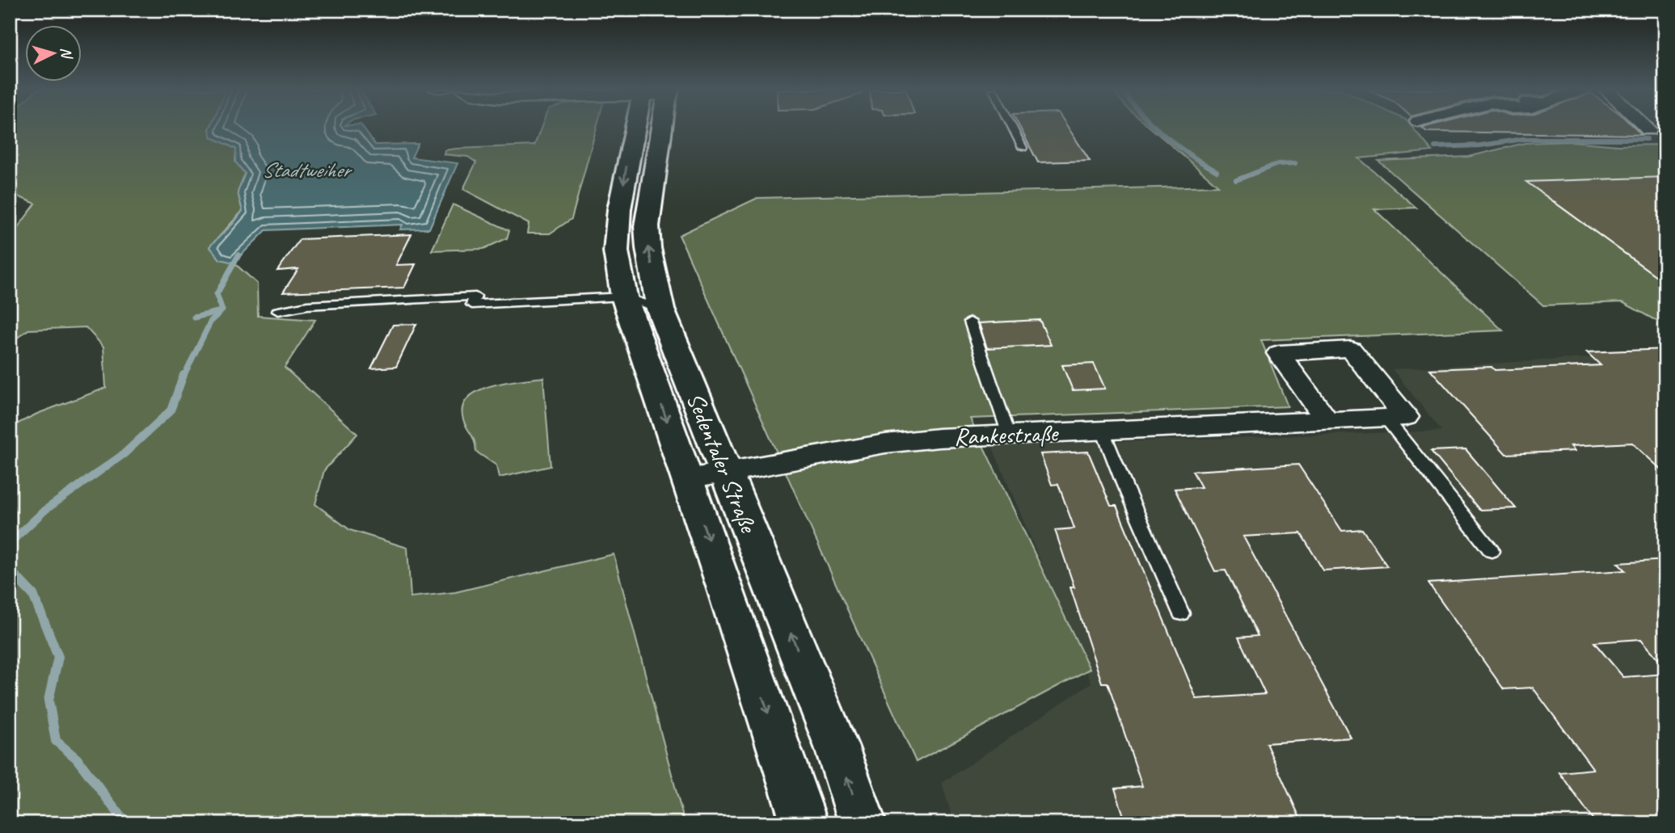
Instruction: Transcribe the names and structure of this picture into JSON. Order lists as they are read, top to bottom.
{
  "streets": {
    "street": ["Rankestraße", "Sedentaler Straße"]
  },
  "crossings": [
    ["Rankestraße", "Sedentaler Straße"]
  ],
  "water": ["Stadtweiher"],
  "north": "right"
}
